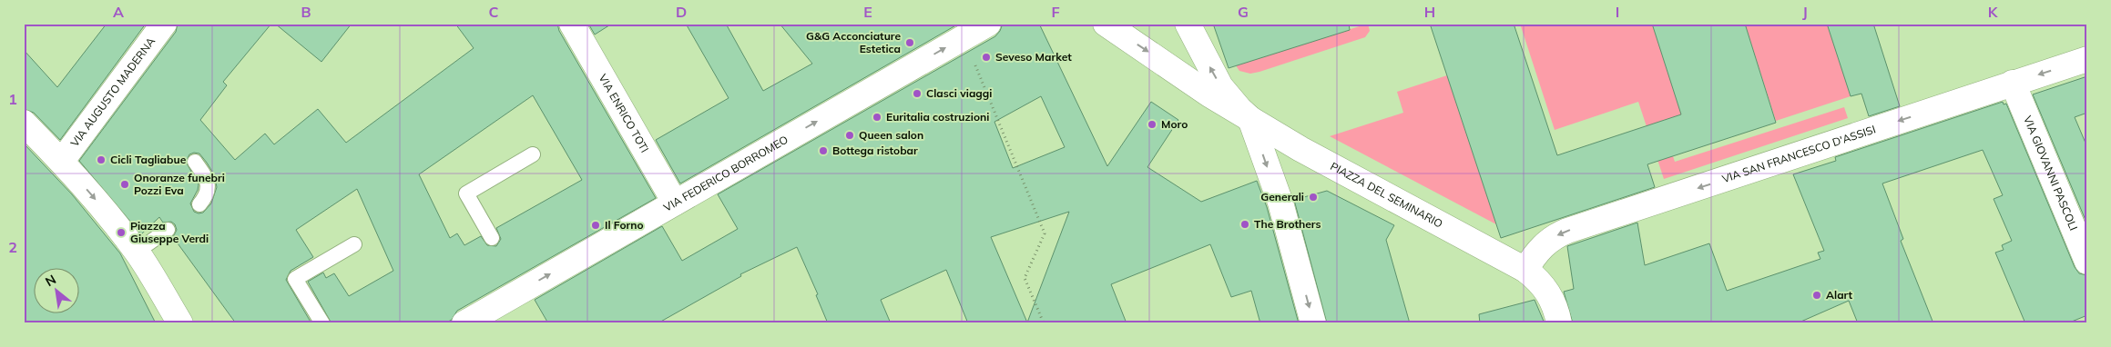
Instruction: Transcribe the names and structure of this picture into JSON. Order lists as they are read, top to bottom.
{
  "streets": {
    "street": [
      "VIA AUGUSTO MADERNA",
      "VIA ENRICO TOTI",
      "VIA SAN FRANCESCO D'ASSISI",
      "VIA GIOVANNI PASCOLI",
      "VIA FEDERICO BORROMEO",
      "PIAZZA DEL SEMINARIO"
    ]
  },
  "crossings": [
    ["VIA ENRICO TOTI", "VIA FEDERICO BORROMEO"],
    ["VIA SAN FRANCESCO D'ASSISI", "VIA GIOVANNI PASCOLI"],
    ["VIA SAN FRANCESCO D'ASSISI", "PIAZZA DEL SEMINARIO"]
  ],
  "one_way": ["VIA SAN FRANCESCO D'ASSISI", "VIA FEDERICO BORROMEO"],
  "places": [
    "G&G Acconciature Estetica",
    "Seveso Market",
    "Clasci viaggi",
    "Euritalia costruzioni",
    "Moro",
    "Queen salon",
    "Bottega ristobar",
    "Cicli Tagliabue",
    "Onoranze funebri Pozzi Eva",
    "Generali",
    "The Brothers",
    "Il Forno",
    "Piazza Giuseppe Verdi",
    "Alart"
  ],
  "north": "top left",
  "grid": {
    "columns": [
      "A",
      "B",
      "C",
      "D",
      "E",
      "F",
      "G",
      "H",
      "I",
      "J",
      "K"
    ],
    "rows": ["1", "2"]
  }
}
